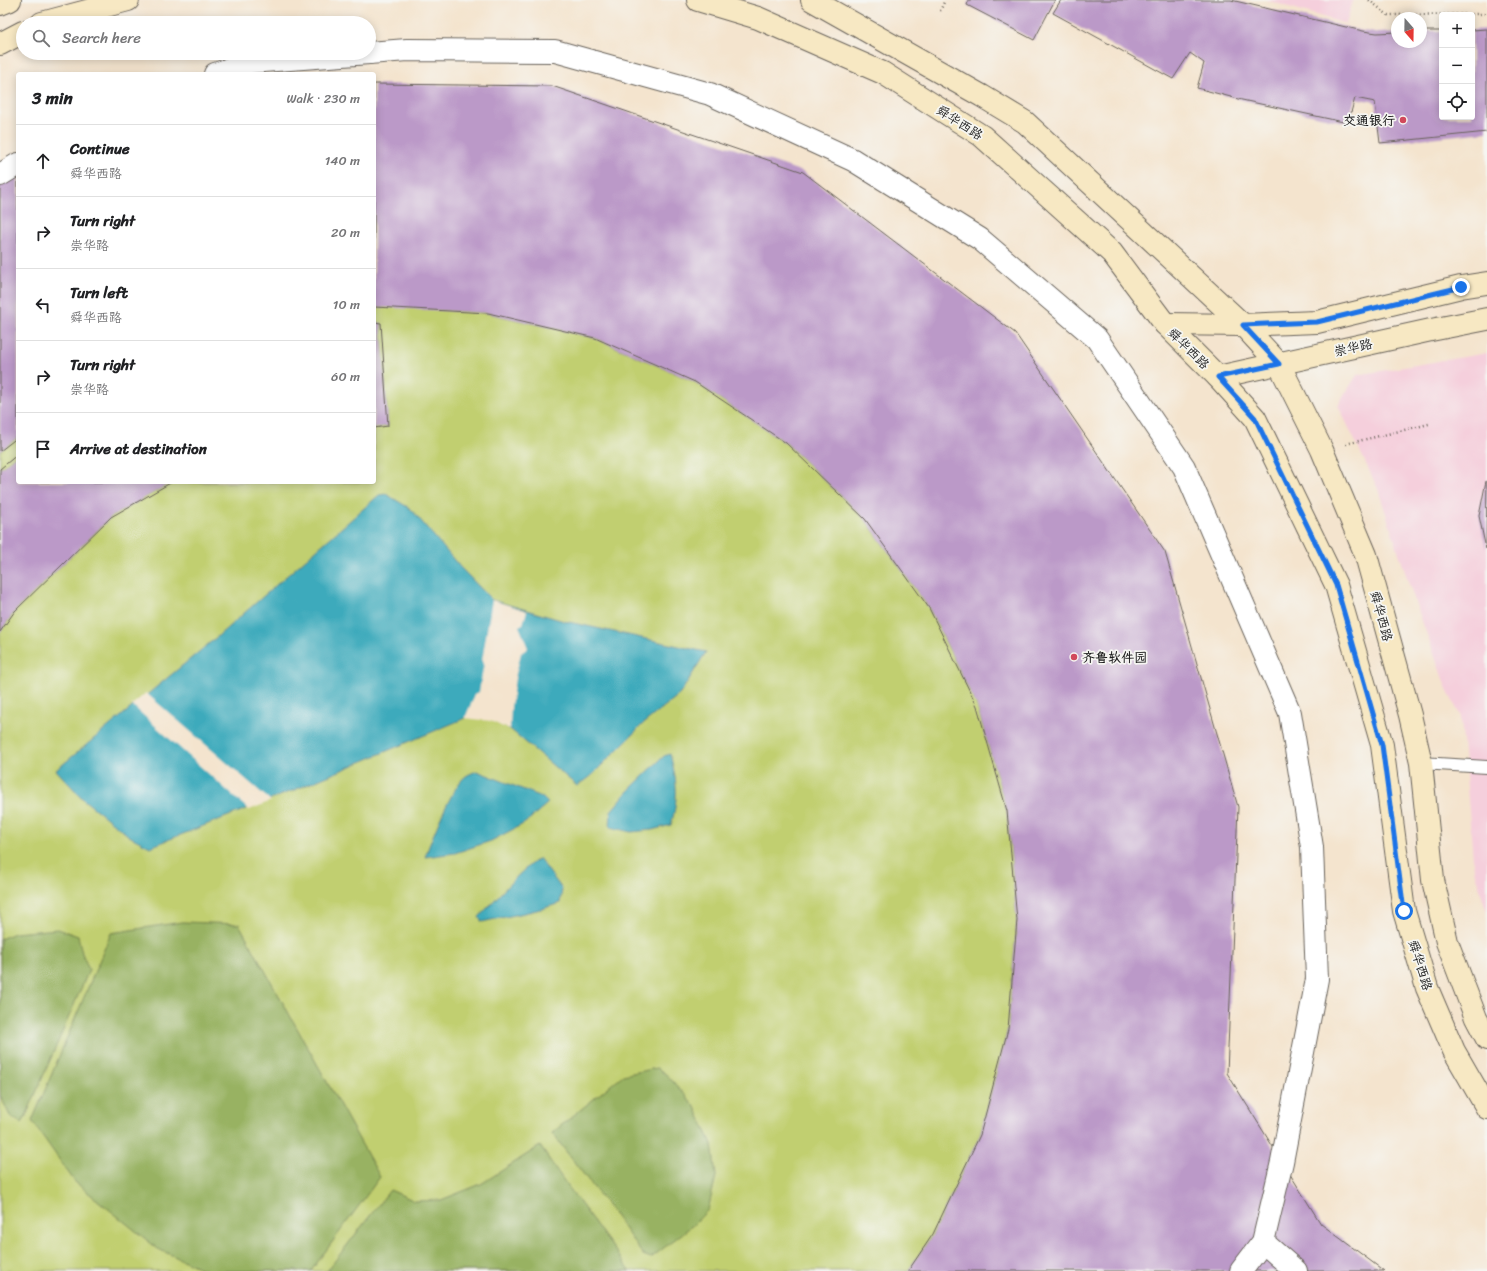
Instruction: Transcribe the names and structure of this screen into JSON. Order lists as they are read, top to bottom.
{
  "streets": {
    "main road": ["舜华西路", "崇华路"]
  },
  "crossings": [
    ["舜华西路", "崇华路"]
  ],
  "places": ["交通银行", "齐鲁软件园"],
  "north": "bottom",
  "page": {
    "map_buttons": ["+", "−"],
    "search": "Search here",
    "heading": ["3 min", "Walk · 230 m"],
    "list": [
      ["Continue", "舜华西路", "140 m"],
      ["Turn right", "崇华路", "20 m"],
      ["Turn left", "舜华西路", "10 m"],
      ["Turn right", "崇华路", "60 m"],
      "Arrive at destination"
    ]
  }
}
